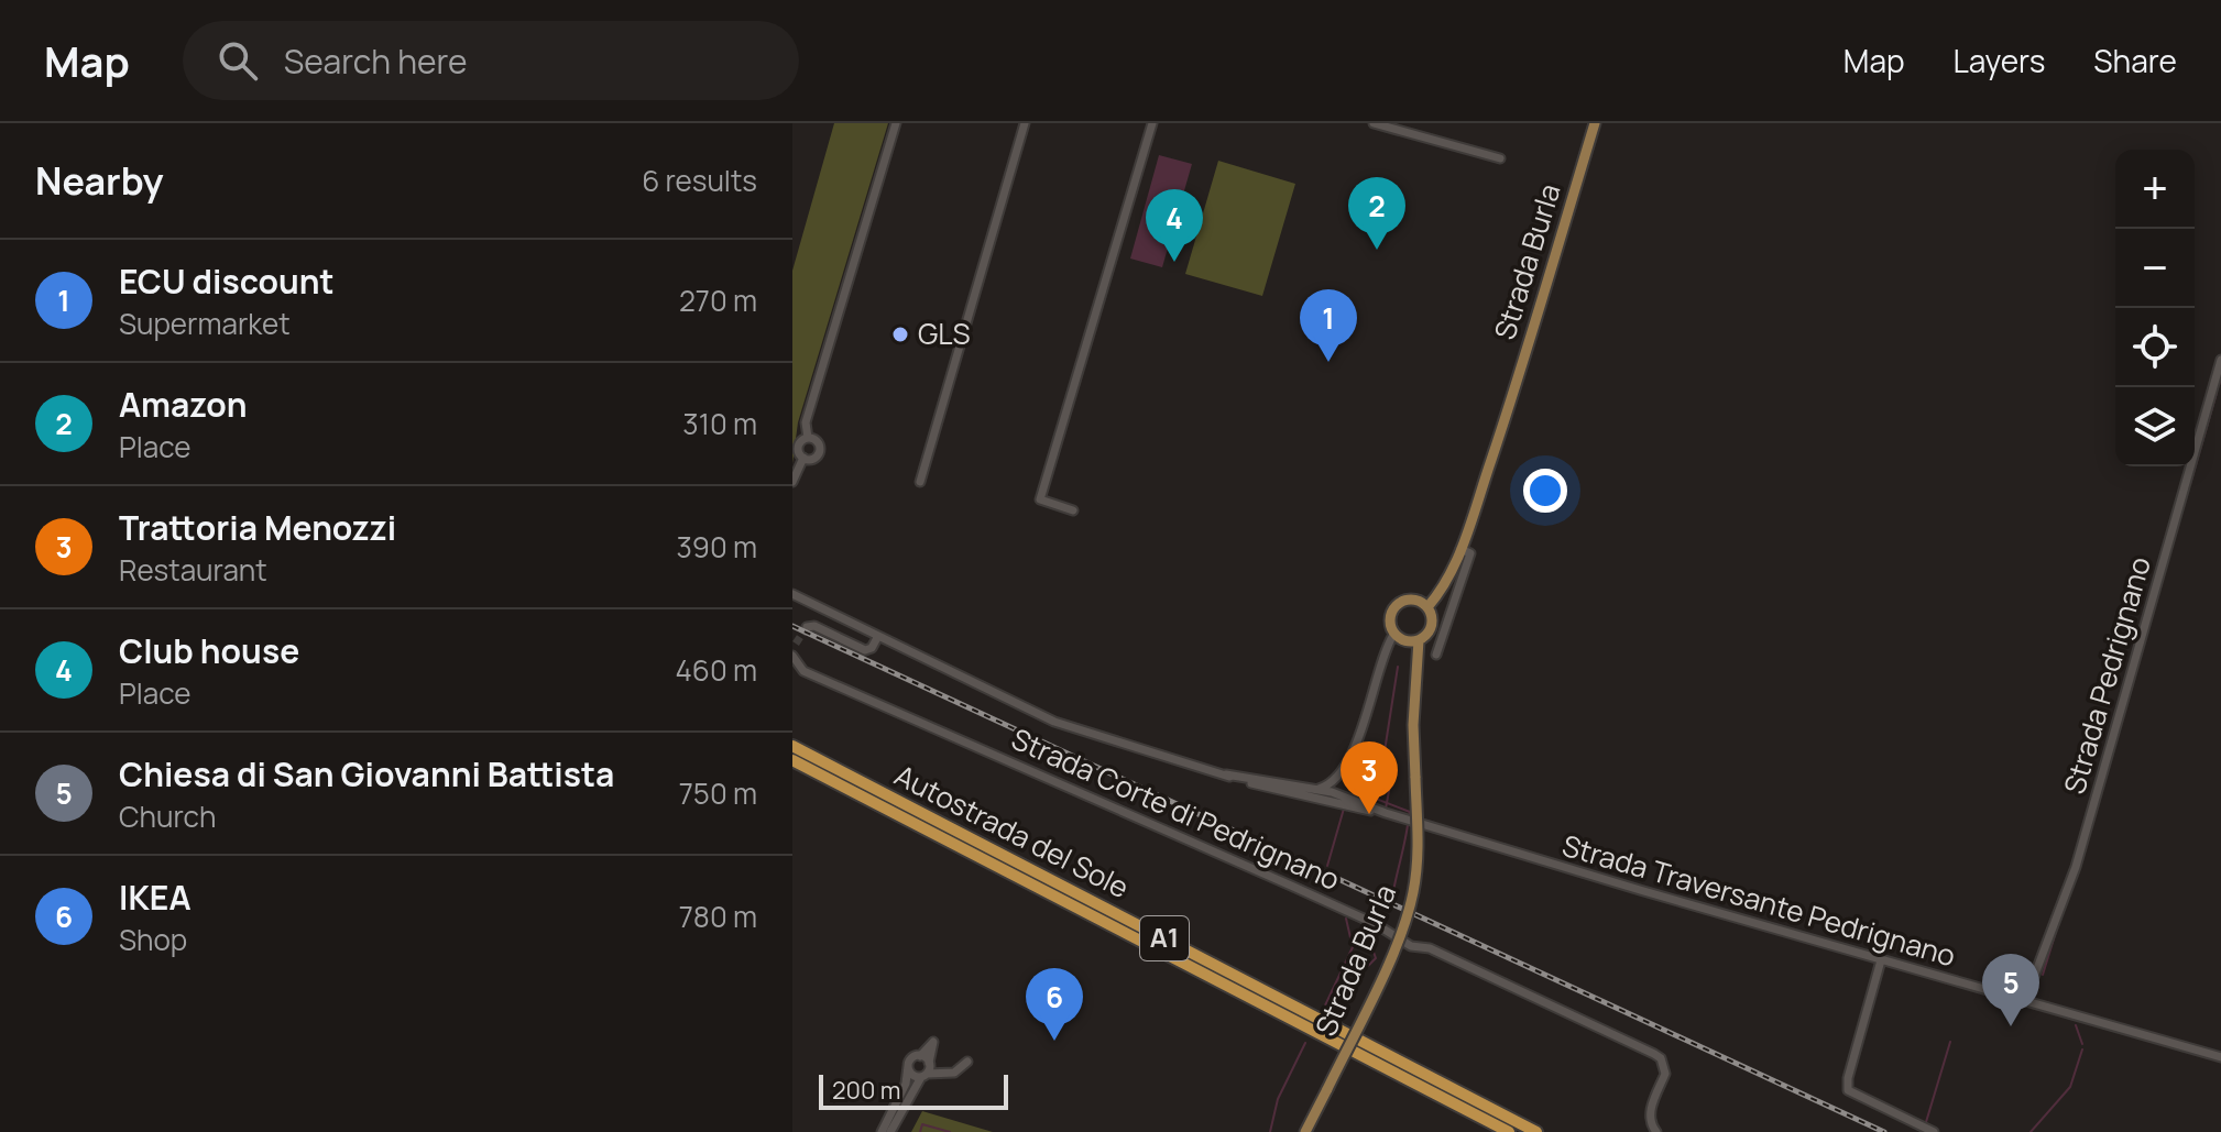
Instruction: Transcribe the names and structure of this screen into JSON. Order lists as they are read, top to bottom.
{
  "streets": {
    "highway": ["Autostrada del Sole", "A1"],
    "main road": ["Strada Burla"],
    "street": ["Strada Pedrignano", "Strada Corte di Pedrignano", "Strada Traversante Pedrignano"]
  },
  "crossings": [
    ["Strada Pedrignano", "Strada Traversante Pedrignano"]
  ],
  "places": ["GLS"],
  "scale_bar": "200 m",
  "page": {
    "header": "Map",
    "search": "Search here",
    "nav": ["Map", "Layers", "Share"],
    "heading": ["Nearby", "6 results"],
    "map_buttons": ["+", "−"],
    "pins": [
      "2",
      "4",
      "1",
      "3",
      "5",
      "6"
    ],
    "list": [
      {
        "mark": "1",
        "name": "ECU discount",
        "note": "Supermarket",
        "value": "270 m"
      },
      {
        "mark": "2",
        "name": "Amazon",
        "note": "Place",
        "value": "310 m"
      },
      {
        "mark": "3",
        "name": "Trattoria Menozzi",
        "note": "Restaurant",
        "value": "390 m"
      },
      {
        "mark": "4",
        "name": "Club house",
        "note": "Place",
        "value": "460 m"
      },
      {
        "mark": "5",
        "name": "Chiesa di San Giovanni Battista",
        "note": "Church",
        "value": "750 m"
      },
      {
        "mark": "6",
        "name": "IKEA",
        "note": "Shop",
        "value": "780 m"
      }
    ],
    "scale": "200 m"
  }
}
